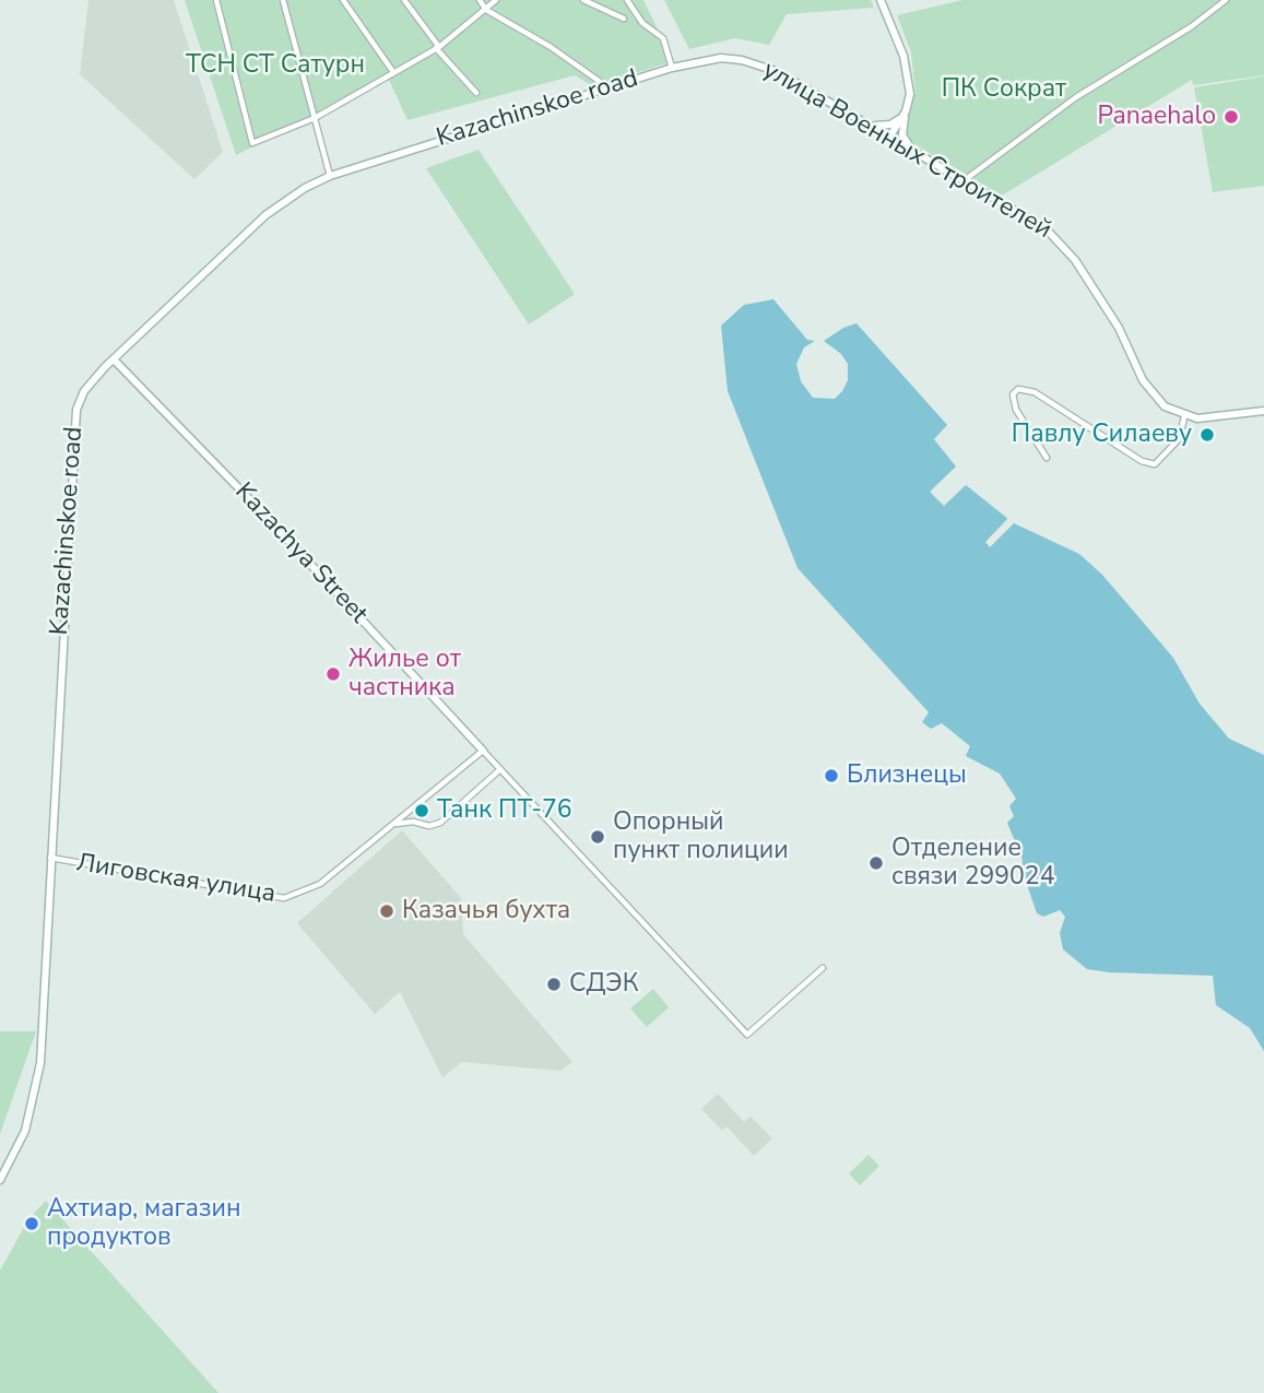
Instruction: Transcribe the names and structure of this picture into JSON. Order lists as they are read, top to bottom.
{
  "streets": {
    "main road": ["Kazachinskoe road", "улица Военных Строителей", "Kazachya Street"],
    "street": ["Лиговская улица"]
  },
  "crossings": [
    ["Kazachinskoe road", "улица Военных Строителей"],
    ["Kazachinskoe road", "Kazachya Street"],
    ["Kazachinskoe road", "Лиговская улица"],
    ["Kazachya Street", "Лиговская улица"]
  ],
  "parks": ["ТСН СТ Сатурн", "ПК Сократ"],
  "places": [
    "Panaehalo",
    "Павлу Силаеву",
    "Жилье от частника",
    "Близнецы",
    "Танк ПТ-76",
    "Опорный пункт полиции",
    "Отделение связи 299024",
    "Казачья бухта",
    "СДЭК",
    "Ахтиар, магазин продуктов"
  ]
}
